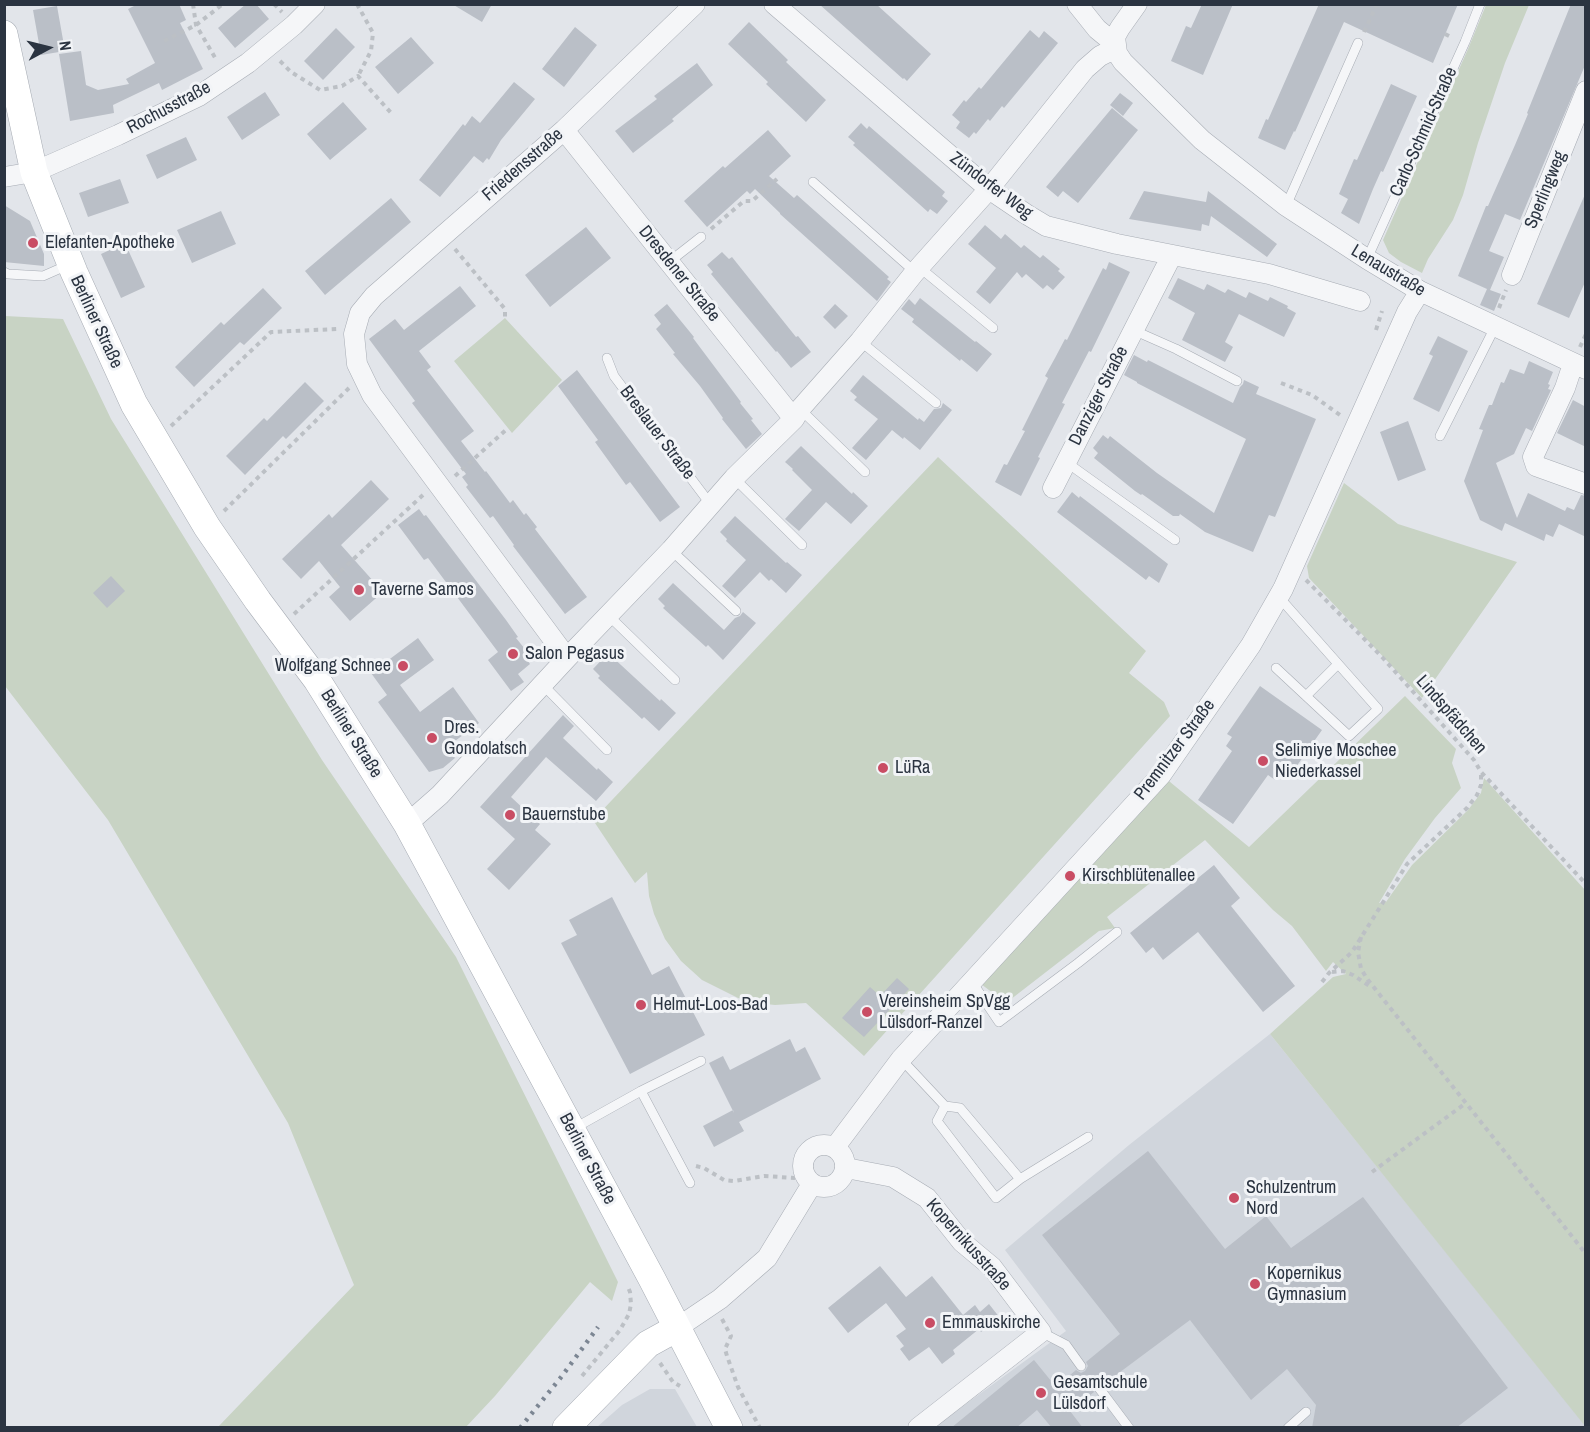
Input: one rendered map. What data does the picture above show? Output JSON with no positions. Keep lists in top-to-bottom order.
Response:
{
  "streets": {
    "street": [
      "Rochusstraße",
      "Friedensstraße",
      "Zündorfer Weg",
      "Sperlingweg",
      "Lenaustraße",
      "Dresdener Straße",
      "Berliner Straße",
      "Danziger Straße",
      "Premnitzer Straße",
      "Kopernikusstraße"
    ],
    "lane": ["Carlo-Schmid-Straße", "Breslauer Straße"],
    "path": ["Lindspfädchen"]
  },
  "crossings": [
    ["Rochusstraße", "Berliner Straße"],
    ["Carlo-Schmid-Straße", "Lenaustraße"],
    ["Friedensstraße", "Dresdener Straße"],
    ["Zündorfer Weg", "Danziger Straße"],
    ["Lenaustraße", "Premnitzer Straße"],
    ["Lindspfädchen", "Premnitzer Straße"],
    ["Premnitzer Straße", "Kopernikusstraße"]
  ],
  "places": [
    "Elefanten-Apotheke",
    "Taverne Samos",
    "Salon Pegasus",
    "Wolfgang Schnee",
    "Dres. Gondolatsch",
    "Selimiye Moschee Niederkassel",
    "LüRa",
    "Bauernstube",
    "Kirschblütenallee",
    "Helmut-Loos-Bad",
    "Vereinsheim SpVgg Lülsdorf-Ranzel",
    "Schulzentrum Nord",
    "Kopernikus Gymnasium",
    "Emmauskirche",
    "Gesamtschule Lülsdorf"
  ],
  "north": "right"
}
